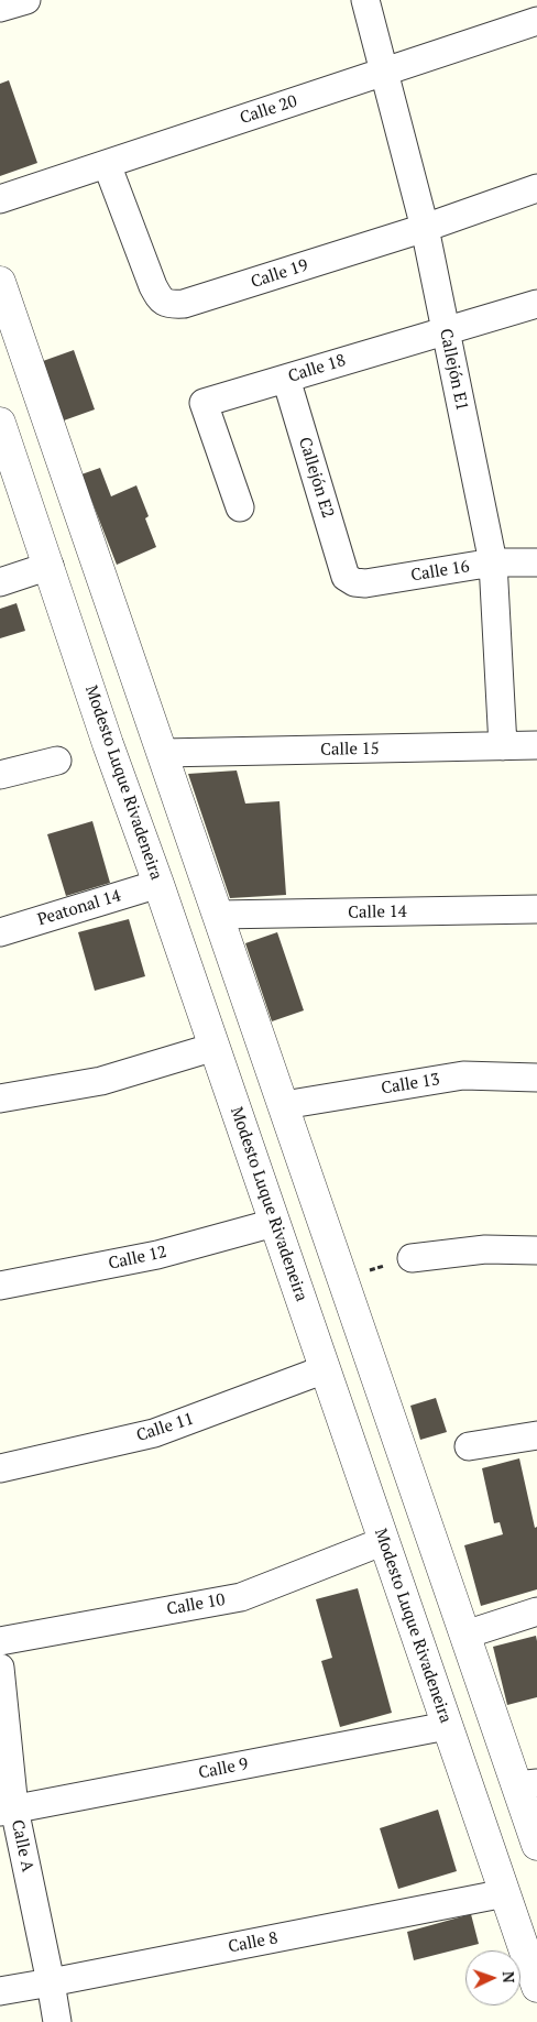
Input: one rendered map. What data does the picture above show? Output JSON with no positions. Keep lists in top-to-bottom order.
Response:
{
  "streets": {
    "street": [
      "Calle 20",
      "Calle 19",
      "Calle 18",
      "Callejón E1",
      "Callejón E2",
      "Calle 16",
      "Calle 15",
      "Modesto Luque Rivadeneira",
      "Peatonal 14",
      "Calle 14",
      "Calle 13",
      "Calle 12",
      "Calle 11",
      "Calle 10",
      "Calle 9",
      "Calle A",
      "Calle 8"
    ]
  },
  "crossings": [
    ["Calle 20", "Calle 19"],
    ["Calle 20", "Callejón E1"],
    ["Calle 19", "Callejón E1"],
    ["Calle 18", "Callejón E1"],
    ["Calle 18", "Callejón E2"],
    ["Callejón E1", "Calle 16"],
    ["Callejón E1", "Calle 15"],
    ["Callejón E2", "Calle 16"],
    ["Modesto Luque Rivadeneira", "Peatonal 14"],
    ["Modesto Luque Rivadeneira", "Calle 12"],
    ["Modesto Luque Rivadeneira", "Calle 11"],
    ["Modesto Luque Rivadeneira", "Calle 10"],
    ["Modesto Luque Rivadeneira", "Calle 9"],
    ["Modesto Luque Rivadeneira", "Calle 8"],
    ["Calle 9", "Calle A"],
    ["Calle A", "Calle 8"]
  ],
  "north": "right"
}
